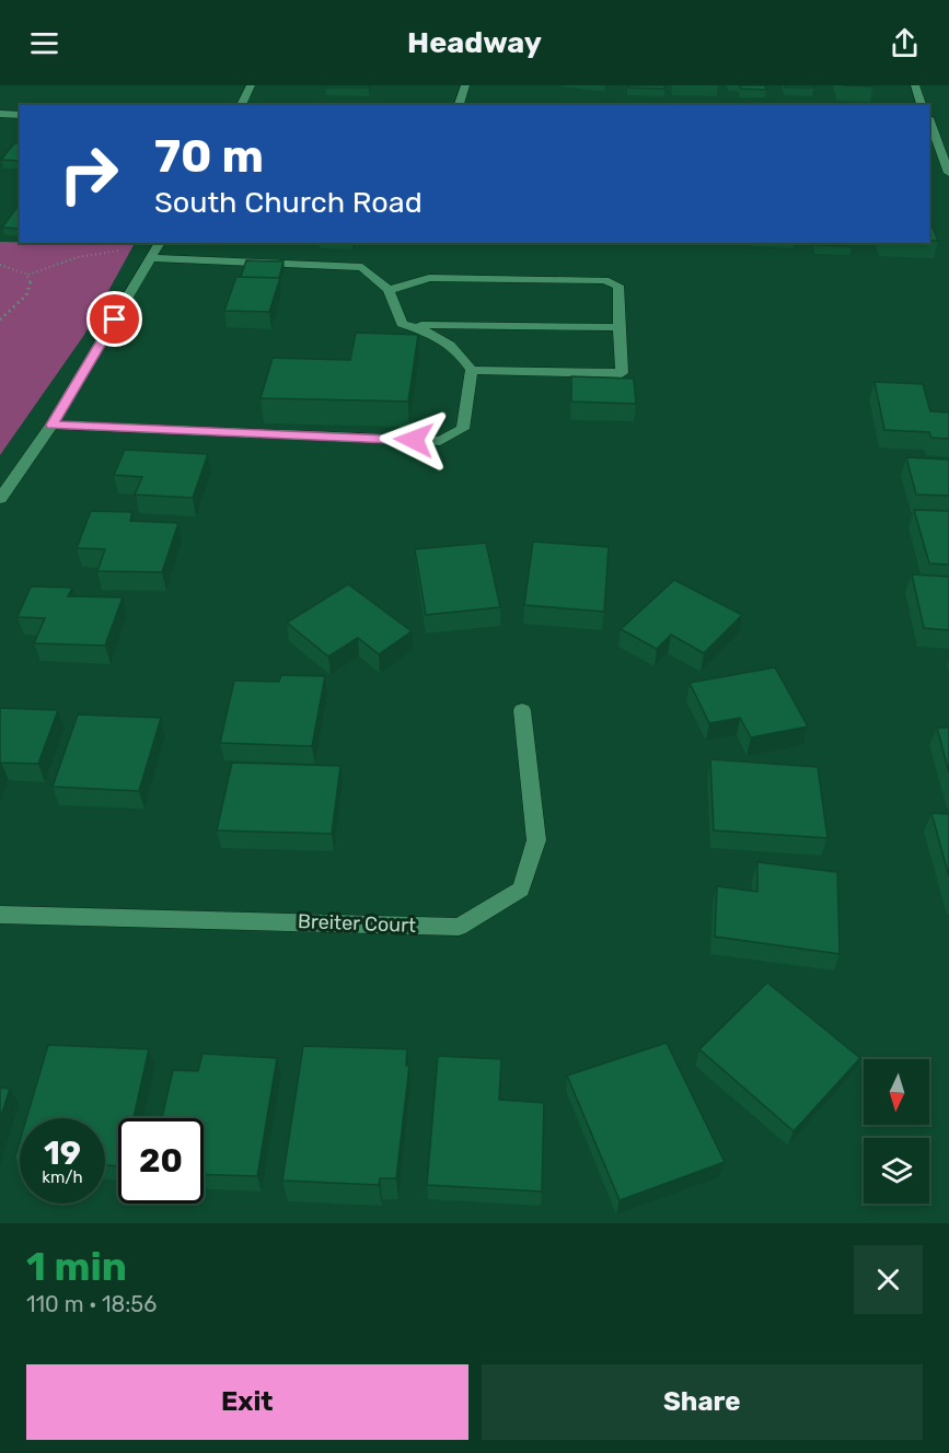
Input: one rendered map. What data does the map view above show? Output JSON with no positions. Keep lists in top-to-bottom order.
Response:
{
  "streets": {
    "street": ["Breiter Court"]
  },
  "north": "bottom",
  "page": {
    "header": "Headway",
    "turn": ["70 m", "South Church Road"],
    "speed": "19 km/h",
    "limit": "20",
    "heading": ["1 min", "110 m · 18:56"],
    "buttons": ["Exit", "Share"]
  }
}
